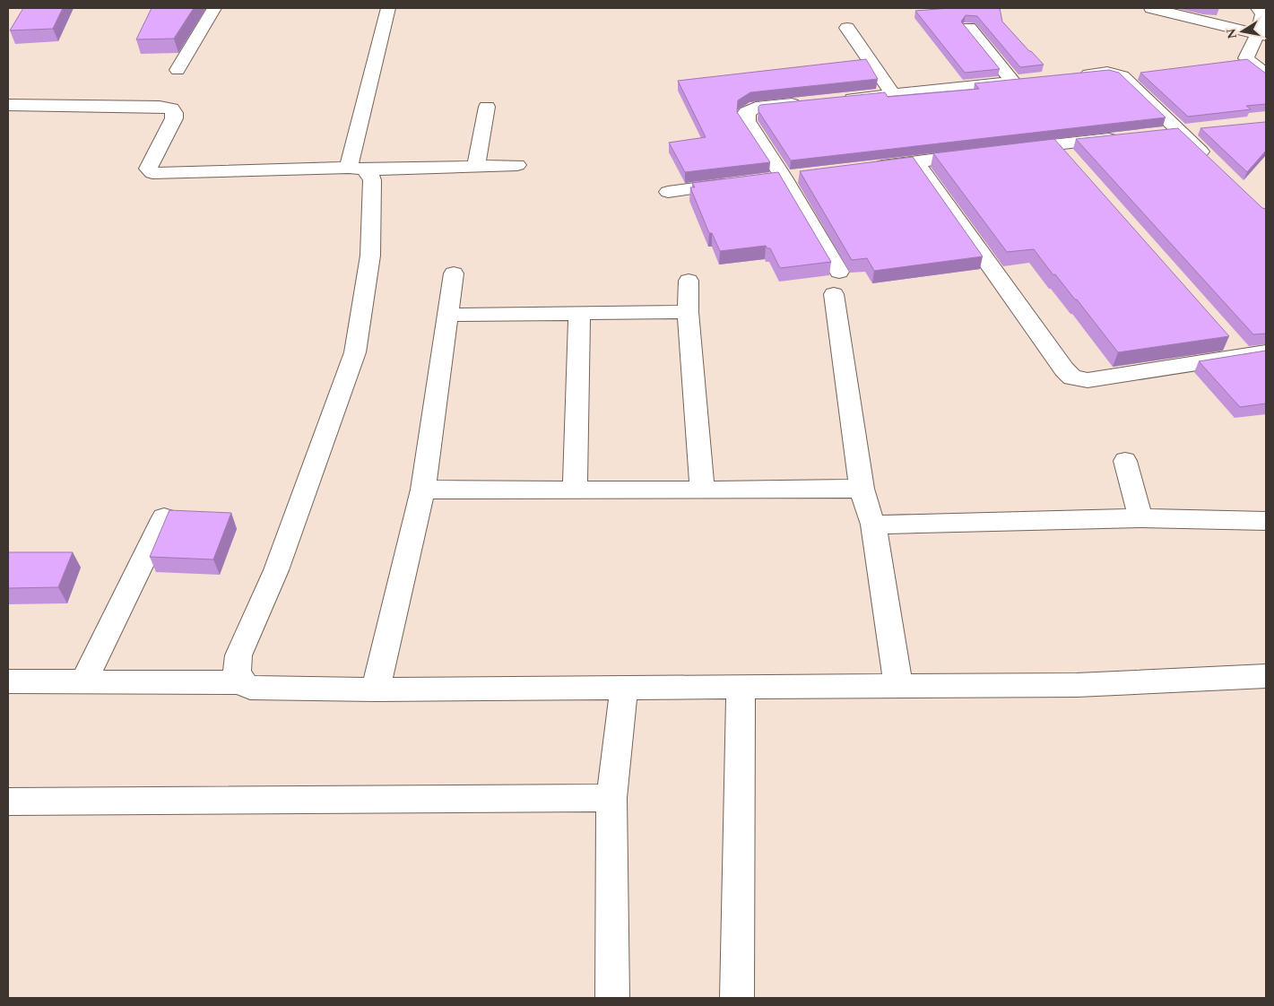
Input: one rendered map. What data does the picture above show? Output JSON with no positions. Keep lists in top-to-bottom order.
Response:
{
  "north": "left"
}
